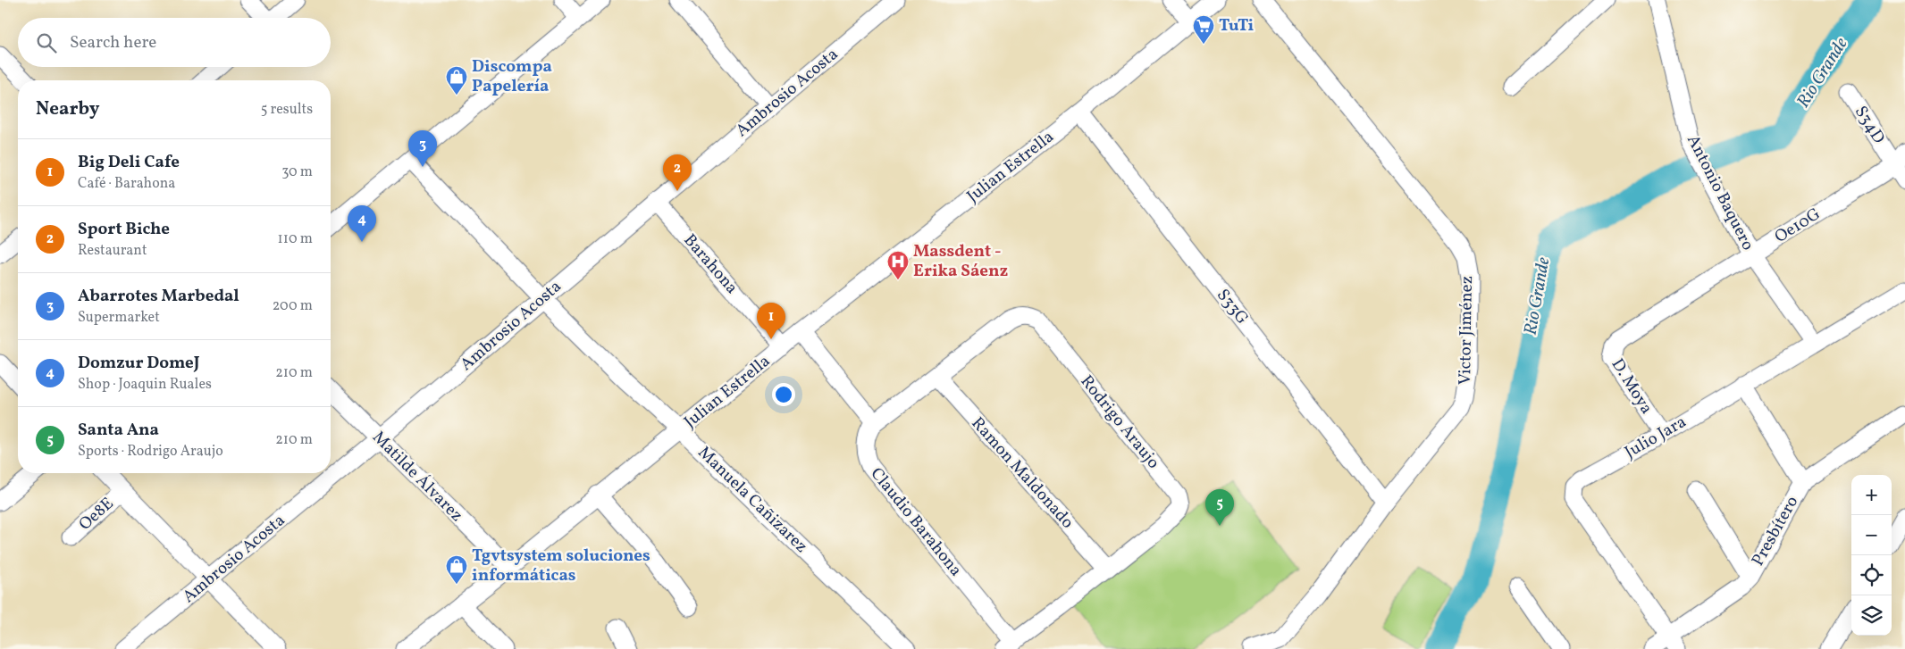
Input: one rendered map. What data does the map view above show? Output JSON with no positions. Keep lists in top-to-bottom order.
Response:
{
  "streets": {
    "street": [
      "Ambrosio Acosta",
      "S34D",
      "Julian Estrella",
      "Antonio Baquero",
      "Oe10G",
      "Barahona",
      "S33G",
      "Victor Jiménez",
      "D. Moya",
      "Rodrigo Araujo",
      "Julio Jara",
      "Ramon Maldonado",
      "Matilde Álvarez",
      "Manuela Cañizarez",
      "Oe8E",
      "Claudio Barahona",
      "Presbítero"
    ]
  },
  "crossings": [
    ["Ambrosio Acosta", "Barahona"],
    ["Ambrosio Acosta", "Matilde Álvarez"],
    ["Ambrosio Acosta", "Manuela Cañizarez"],
    ["S34D", "Oe10G"],
    ["Julian Estrella", "Barahona"],
    ["Julian Estrella", "S33G"],
    ["Julian Estrella", "Matilde Álvarez"],
    ["Julian Estrella", "Manuela Cañizarez"],
    ["Antonio Baquero", "Oe10G"],
    ["Antonio Baquero", "Julio Jara"],
    ["Oe10G", "D. Moya"],
    ["S33G", "Victor Jiménez"],
    ["D. Moya", "Julio Jara"],
    ["Rodrigo Araujo", "Ramon Maldonado"],
    ["Rodrigo Araujo", "Claudio Barahona"],
    ["Julio Jara", "Presbítero"]
  ],
  "water": ["Rio Grande"],
  "places": {
    "supermarket": ["TuTi"],
    "shop": ["Discompa Papelería", "Tgvtsystem soluciones informáticas"],
    "hospital": ["Massdent - Erika Sáenz"]
  },
  "page": {
    "search": "Search here",
    "heading": ["Nearby", "5 results"],
    "pins": [
      "3",
      "2",
      "4",
      "1",
      "5"
    ],
    "list": [
      {
        "mark": "1",
        "name": "Big Deli Cafe",
        "note": "Café · Barahona",
        "value": "30 m"
      },
      {
        "mark": "2",
        "name": "Sport Biche",
        "note": "Restaurant",
        "value": "110 m"
      },
      {
        "mark": "3",
        "name": "Abarrotes Marbedal",
        "note": "Supermarket",
        "value": "200 m"
      },
      {
        "mark": "4",
        "name": "Domzur DomeJ",
        "note": "Shop · Joaquin Ruales",
        "value": "210 m"
      },
      {
        "mark": "5",
        "name": "Santa Ana",
        "note": "Sports · Rodrigo Araujo",
        "value": "210 m"
      }
    ],
    "map_buttons": ["+", "−"]
  }
}
